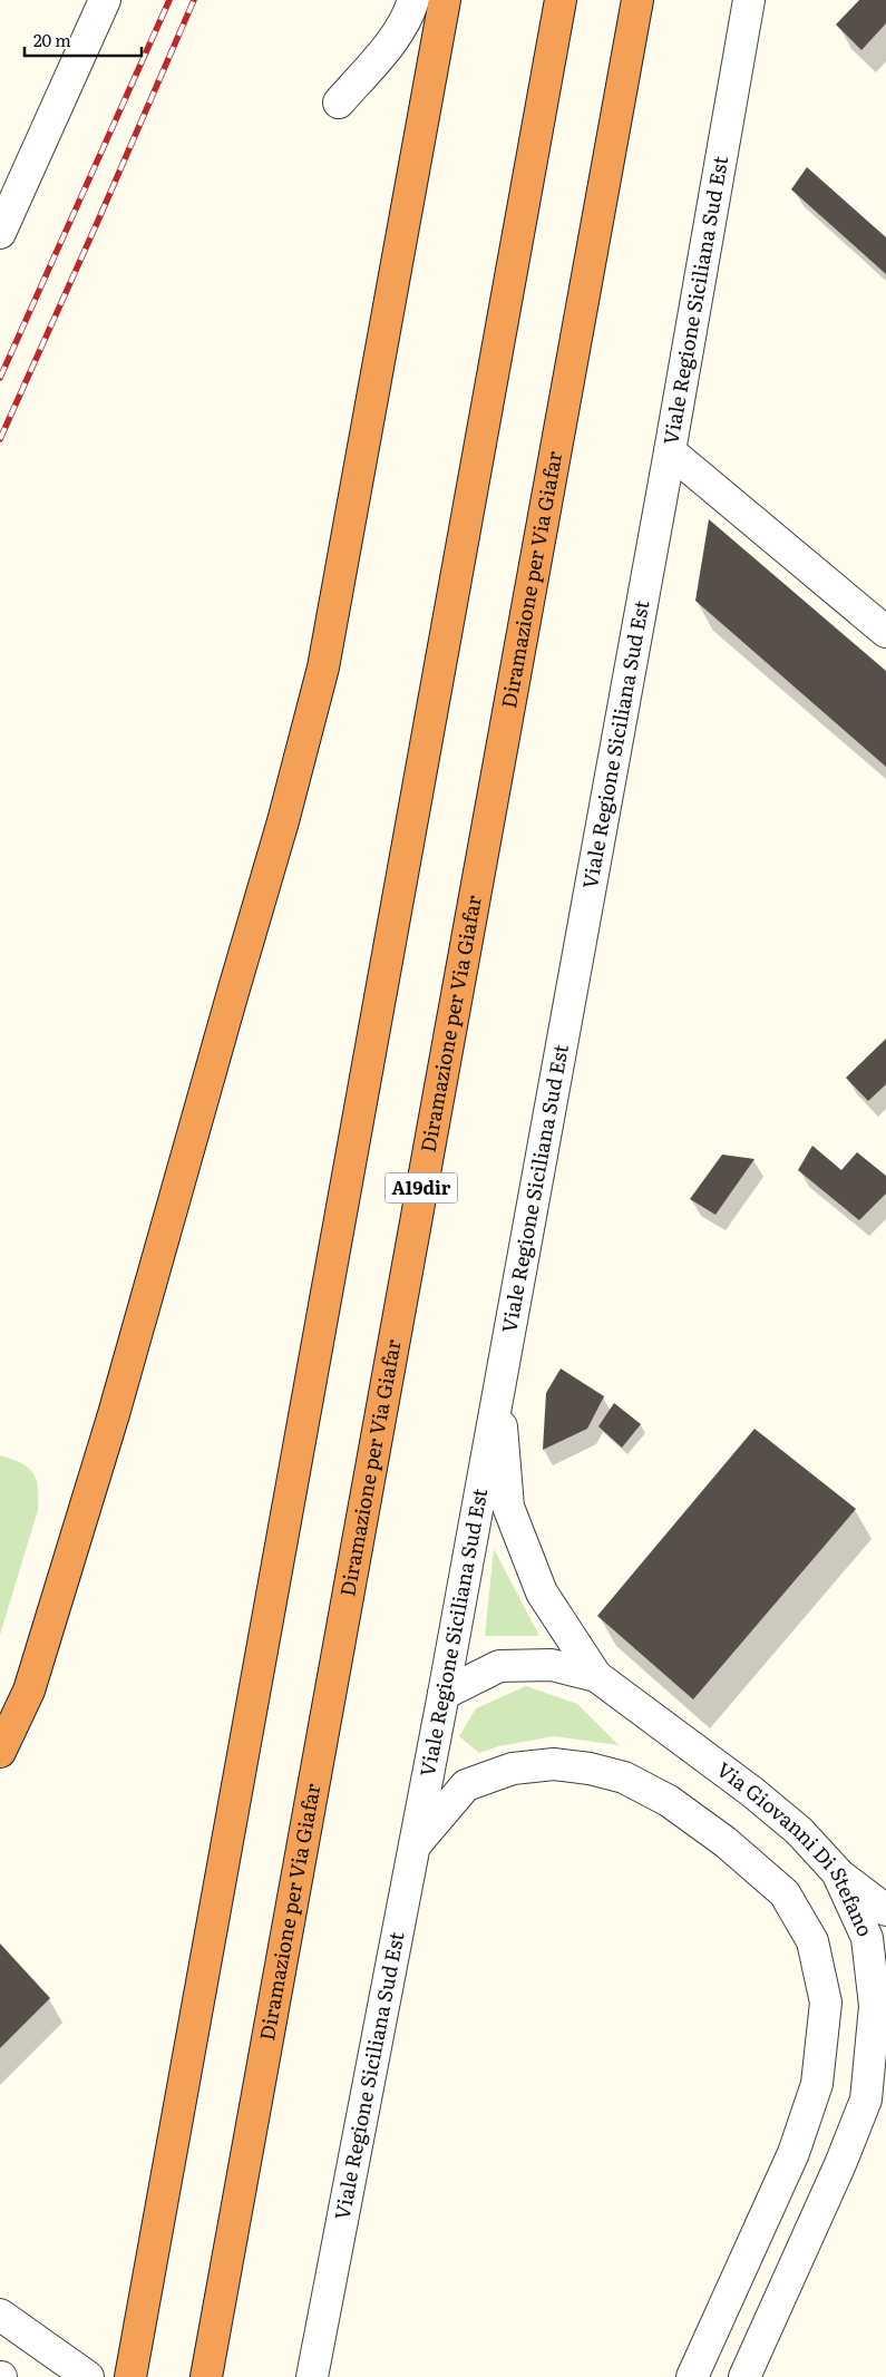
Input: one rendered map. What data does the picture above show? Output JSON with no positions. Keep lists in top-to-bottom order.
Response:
{
  "streets": {
    "highway": ["Diramazione per Via Giafar", "A19dir"],
    "street": ["Viale Regione Siciliana Sud Est", "Via Giovanni Di Stefano"]
  },
  "crossings": [
    ["Viale Regione Siciliana Sud Est", "Via Giovanni Di Stefano"]
  ],
  "scale_bar": "20 m"
}
